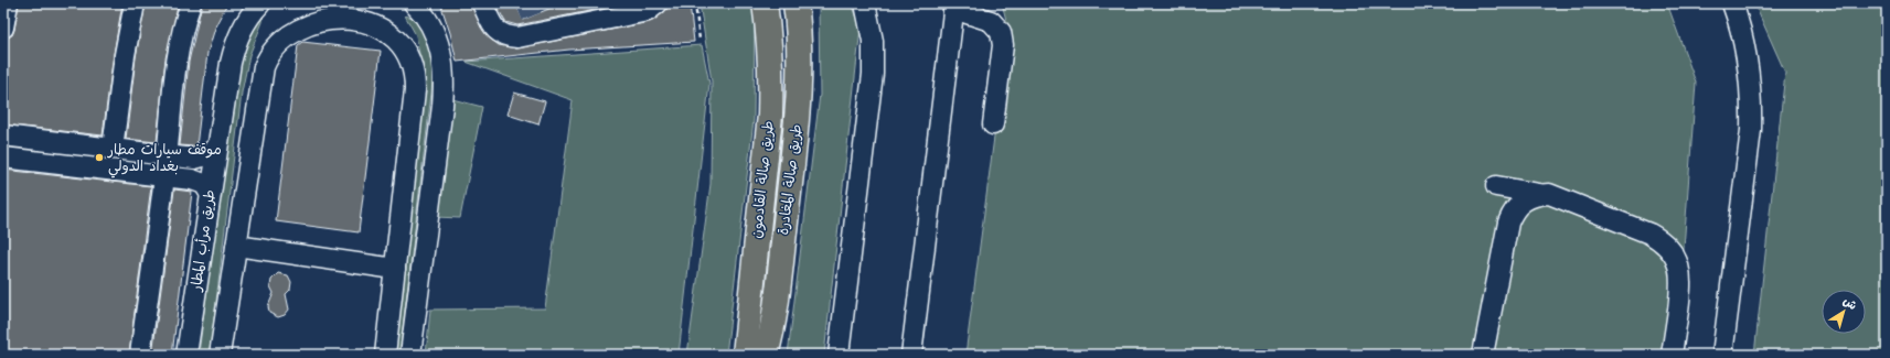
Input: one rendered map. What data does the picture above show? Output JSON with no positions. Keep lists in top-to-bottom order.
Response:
{
  "streets": {
    "main road": ["طريق صالة القادمون", "طريق صالة المغادرة"],
    "lane": ["طريق مرأب المطار"]
  },
  "places": ["موقف سيارات مطار بغداد الدولي"],
  "north": "top right"
}
